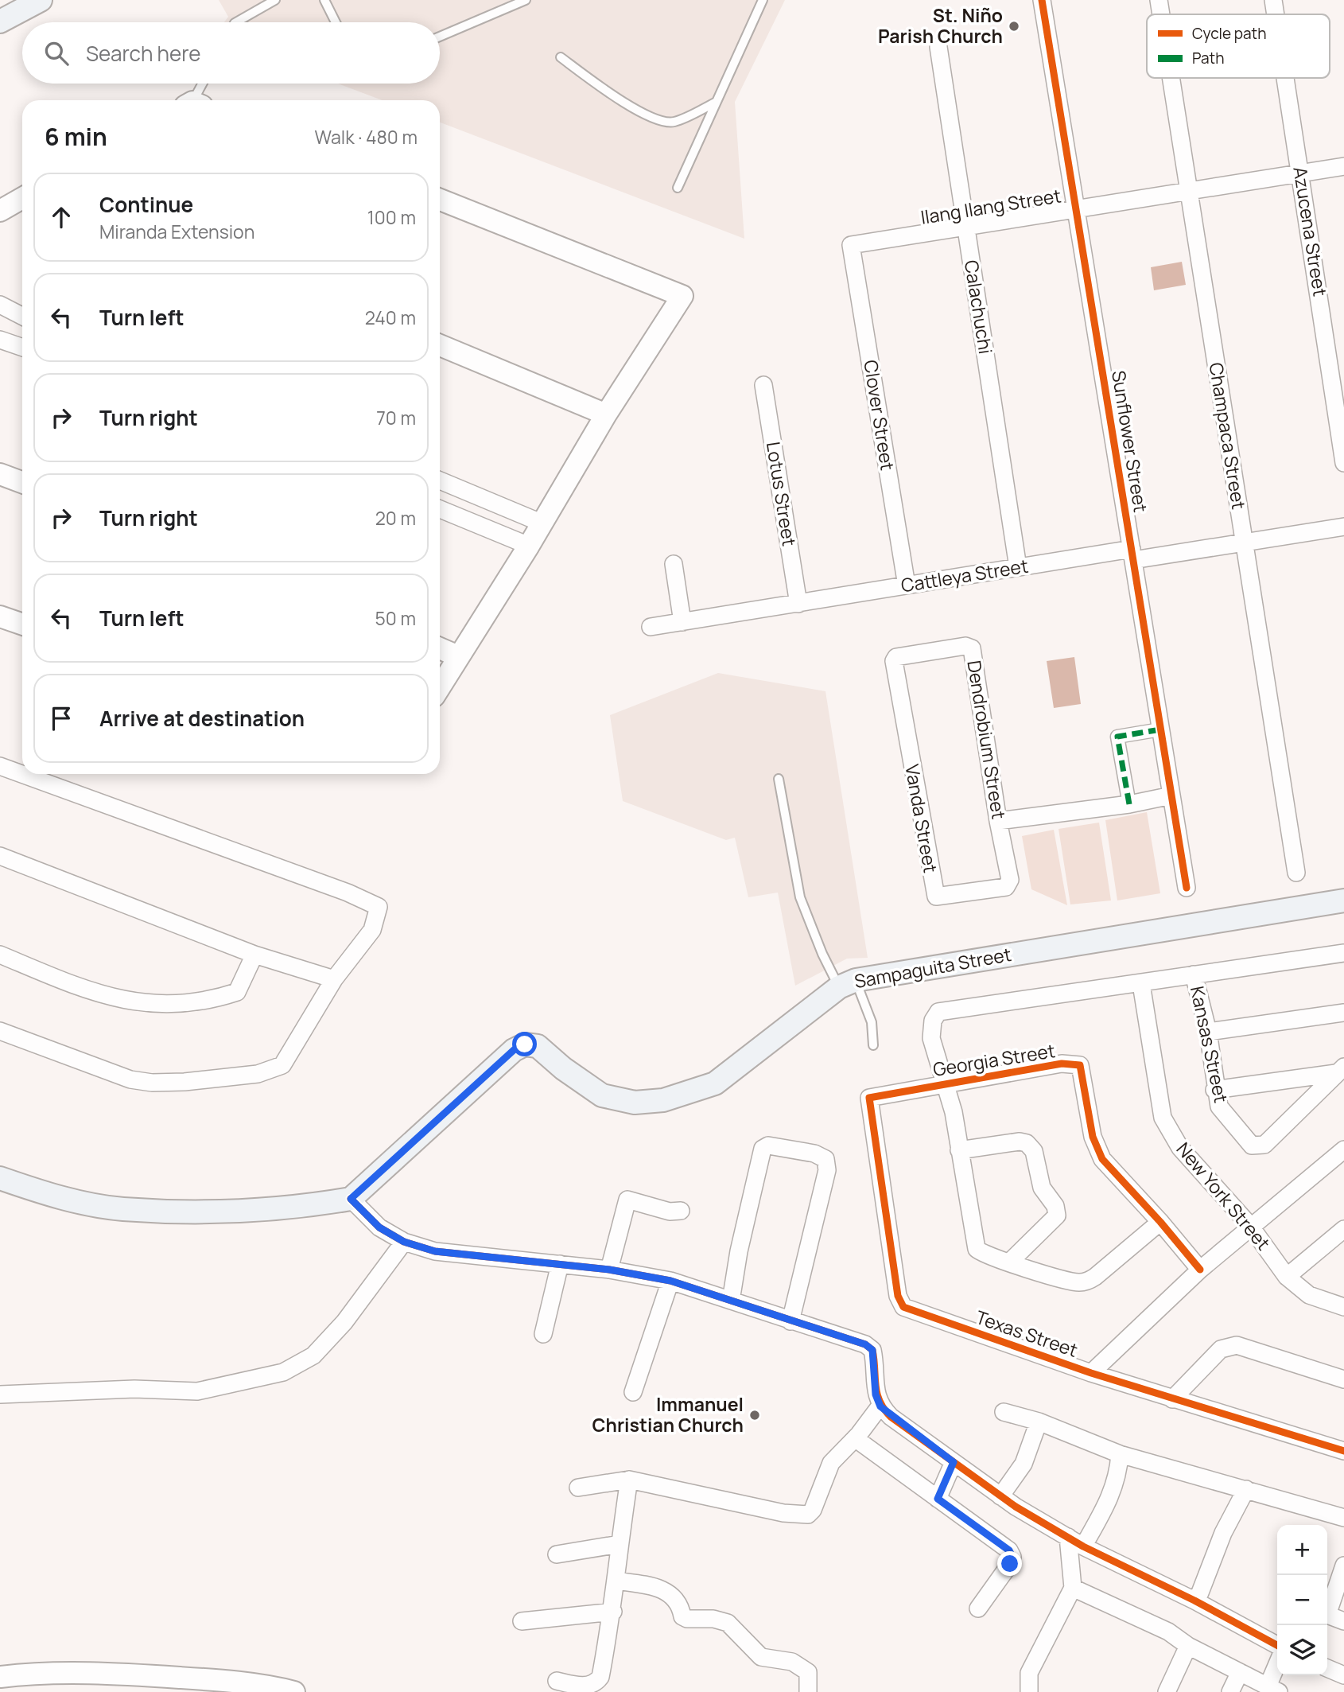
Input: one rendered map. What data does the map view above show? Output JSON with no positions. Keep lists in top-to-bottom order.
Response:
{
  "streets": {
    "main road": ["Sampaguita Street"],
    "street": [
      "Ilang Ilang Street",
      "Azucena Street",
      "Calachuchi",
      "Clover Street",
      "Champaca Street",
      "Sunflower Street",
      "Lotus Street",
      "Cattleya Street",
      "Dendrobium Street",
      "Vanda Street",
      "Kansas Street",
      "Georgia Street",
      "New York Street",
      "Texas Street"
    ]
  },
  "crossings": [
    ["Ilang Ilang Street", "Azucena Street"],
    ["Ilang Ilang Street", "Calachuchi"],
    ["Ilang Ilang Street", "Clover Street"],
    ["Ilang Ilang Street", "Champaca Street"],
    ["Ilang Ilang Street", "Sunflower Street"],
    ["Calachuchi", "Cattleya Street"],
    ["Clover Street", "Cattleya Street"],
    ["Champaca Street", "Cattleya Street"],
    ["Sunflower Street", "Cattleya Street"],
    ["Lotus Street", "Cattleya Street"],
    ["Dendrobium Street", "Vanda Street"],
    ["Kansas Street", "Georgia Street"],
    ["Kansas Street", "New York Street"],
    ["Georgia Street", "Texas Street"]
  ],
  "places": ["St. Niño Parish Church", "Immanuel Christian Church"],
  "legend": ["Cycle path", "Path"],
  "page": {
    "search": "Search here",
    "heading": ["6 min", "Walk · 480 m"],
    "list": [
      ["Continue", "Miranda Extension", "100 m"],
      ["Turn left", "240 m"],
      ["Turn right", "70 m"],
      ["Turn right", "20 m"],
      ["Turn left", "50 m"],
      "Arrive at destination"
    ],
    "map_buttons": ["+", "−"]
  }
}
